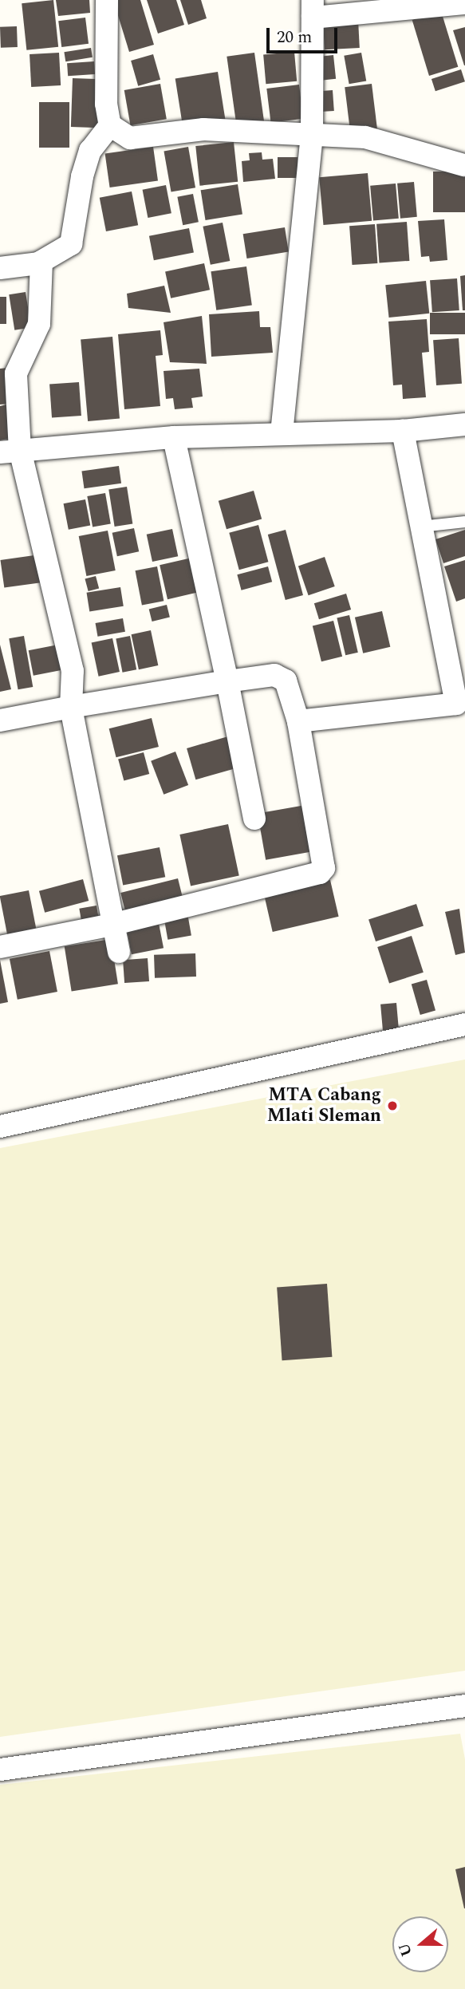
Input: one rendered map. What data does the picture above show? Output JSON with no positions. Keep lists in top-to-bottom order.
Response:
{
  "places": ["MTA Cabang Mlati Sleman"],
  "scale_bar": "20 m",
  "north": "left"
}
